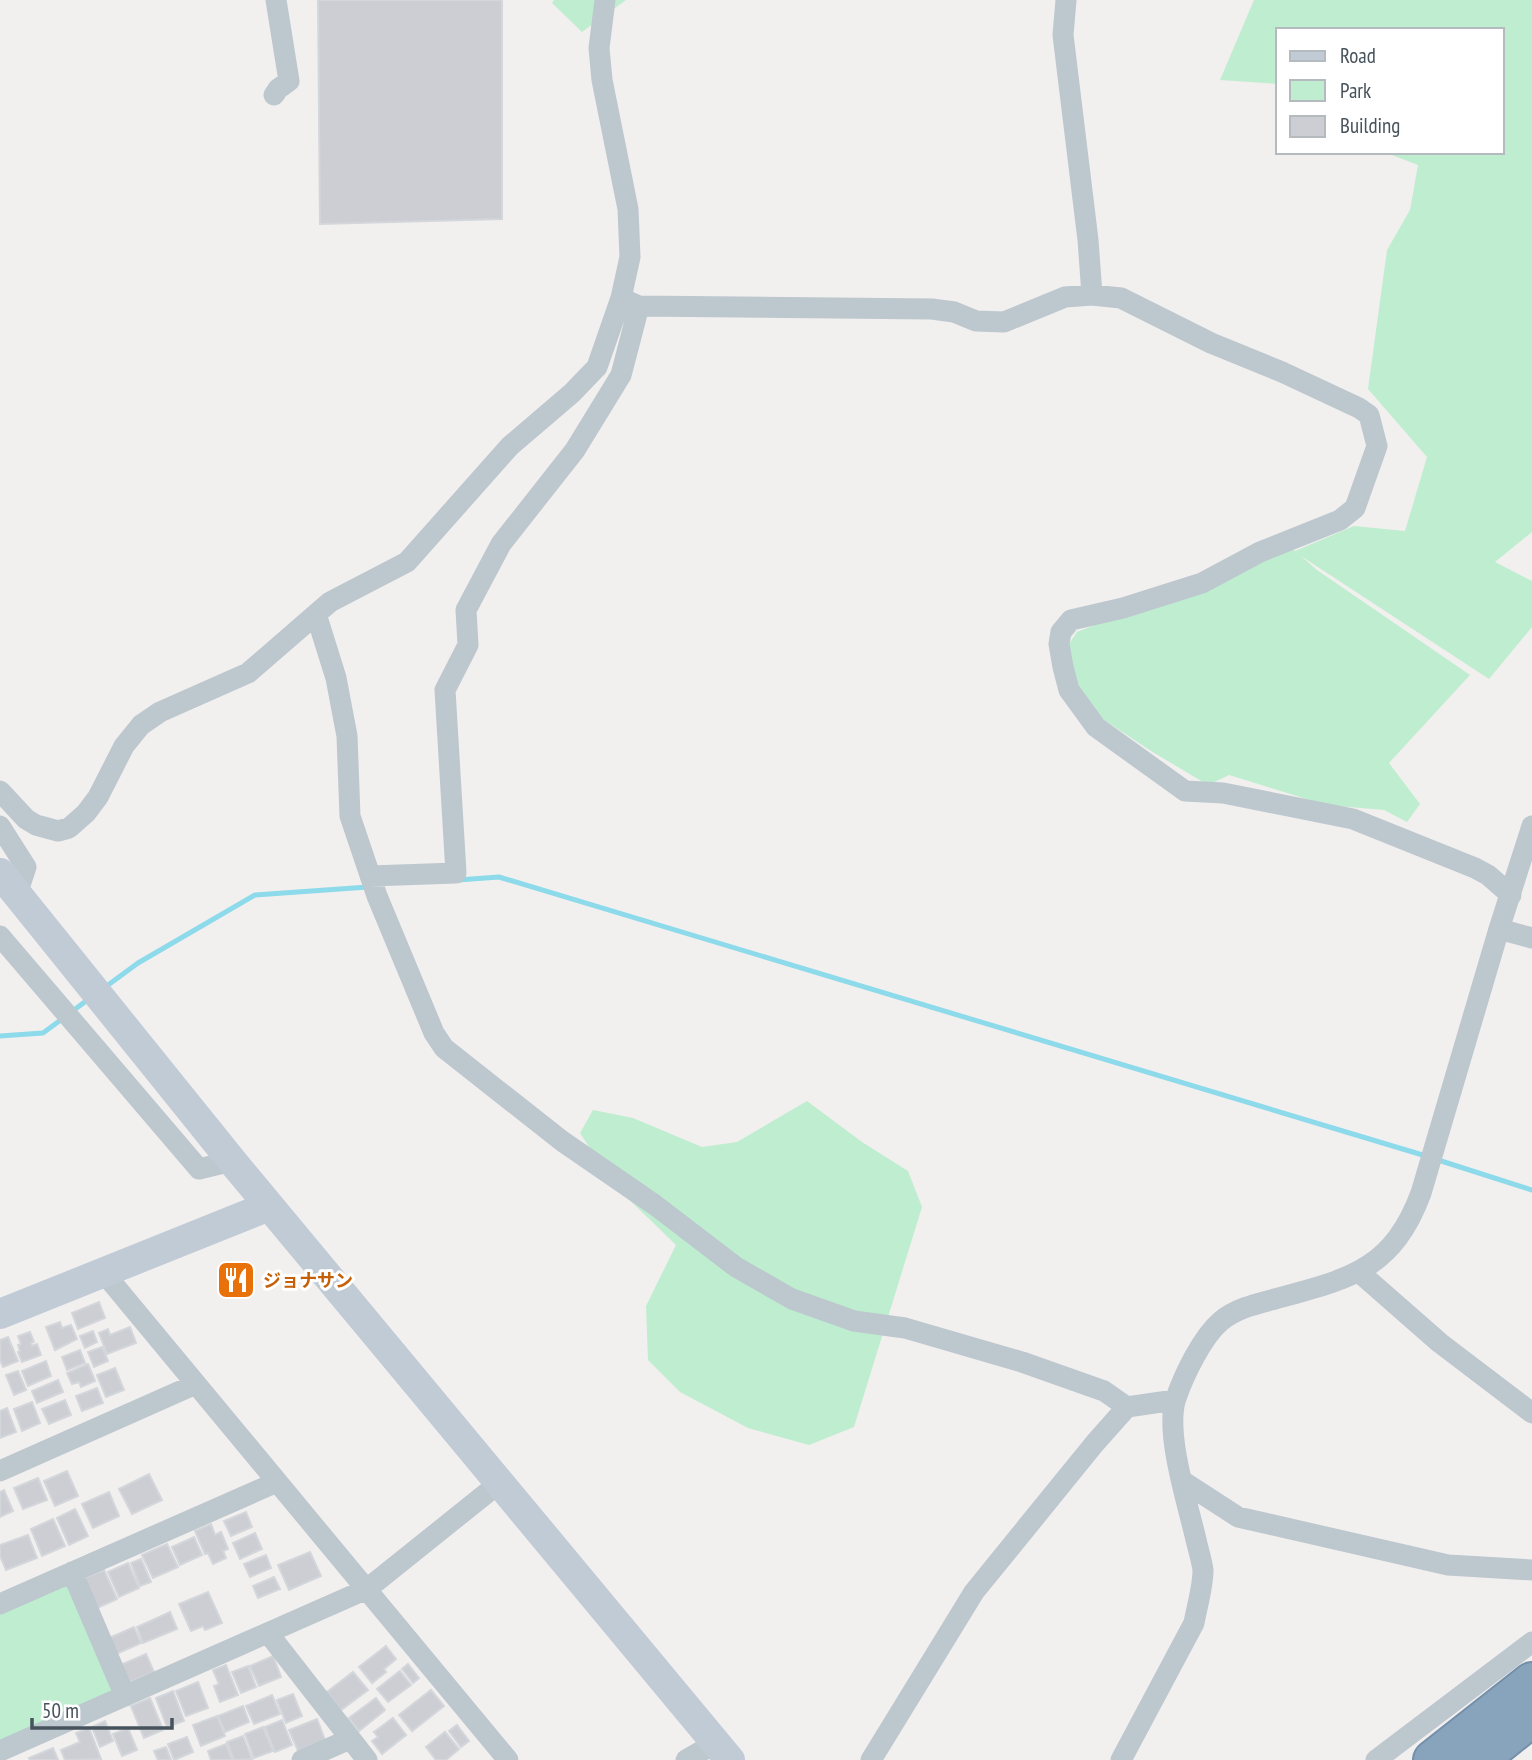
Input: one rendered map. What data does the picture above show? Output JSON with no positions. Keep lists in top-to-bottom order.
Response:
{
  "places": {
    "restaurant": ["ジョナサン"]
  },
  "legend": ["Road", "Park", "Building"],
  "scale_bar": "50 m"
}
